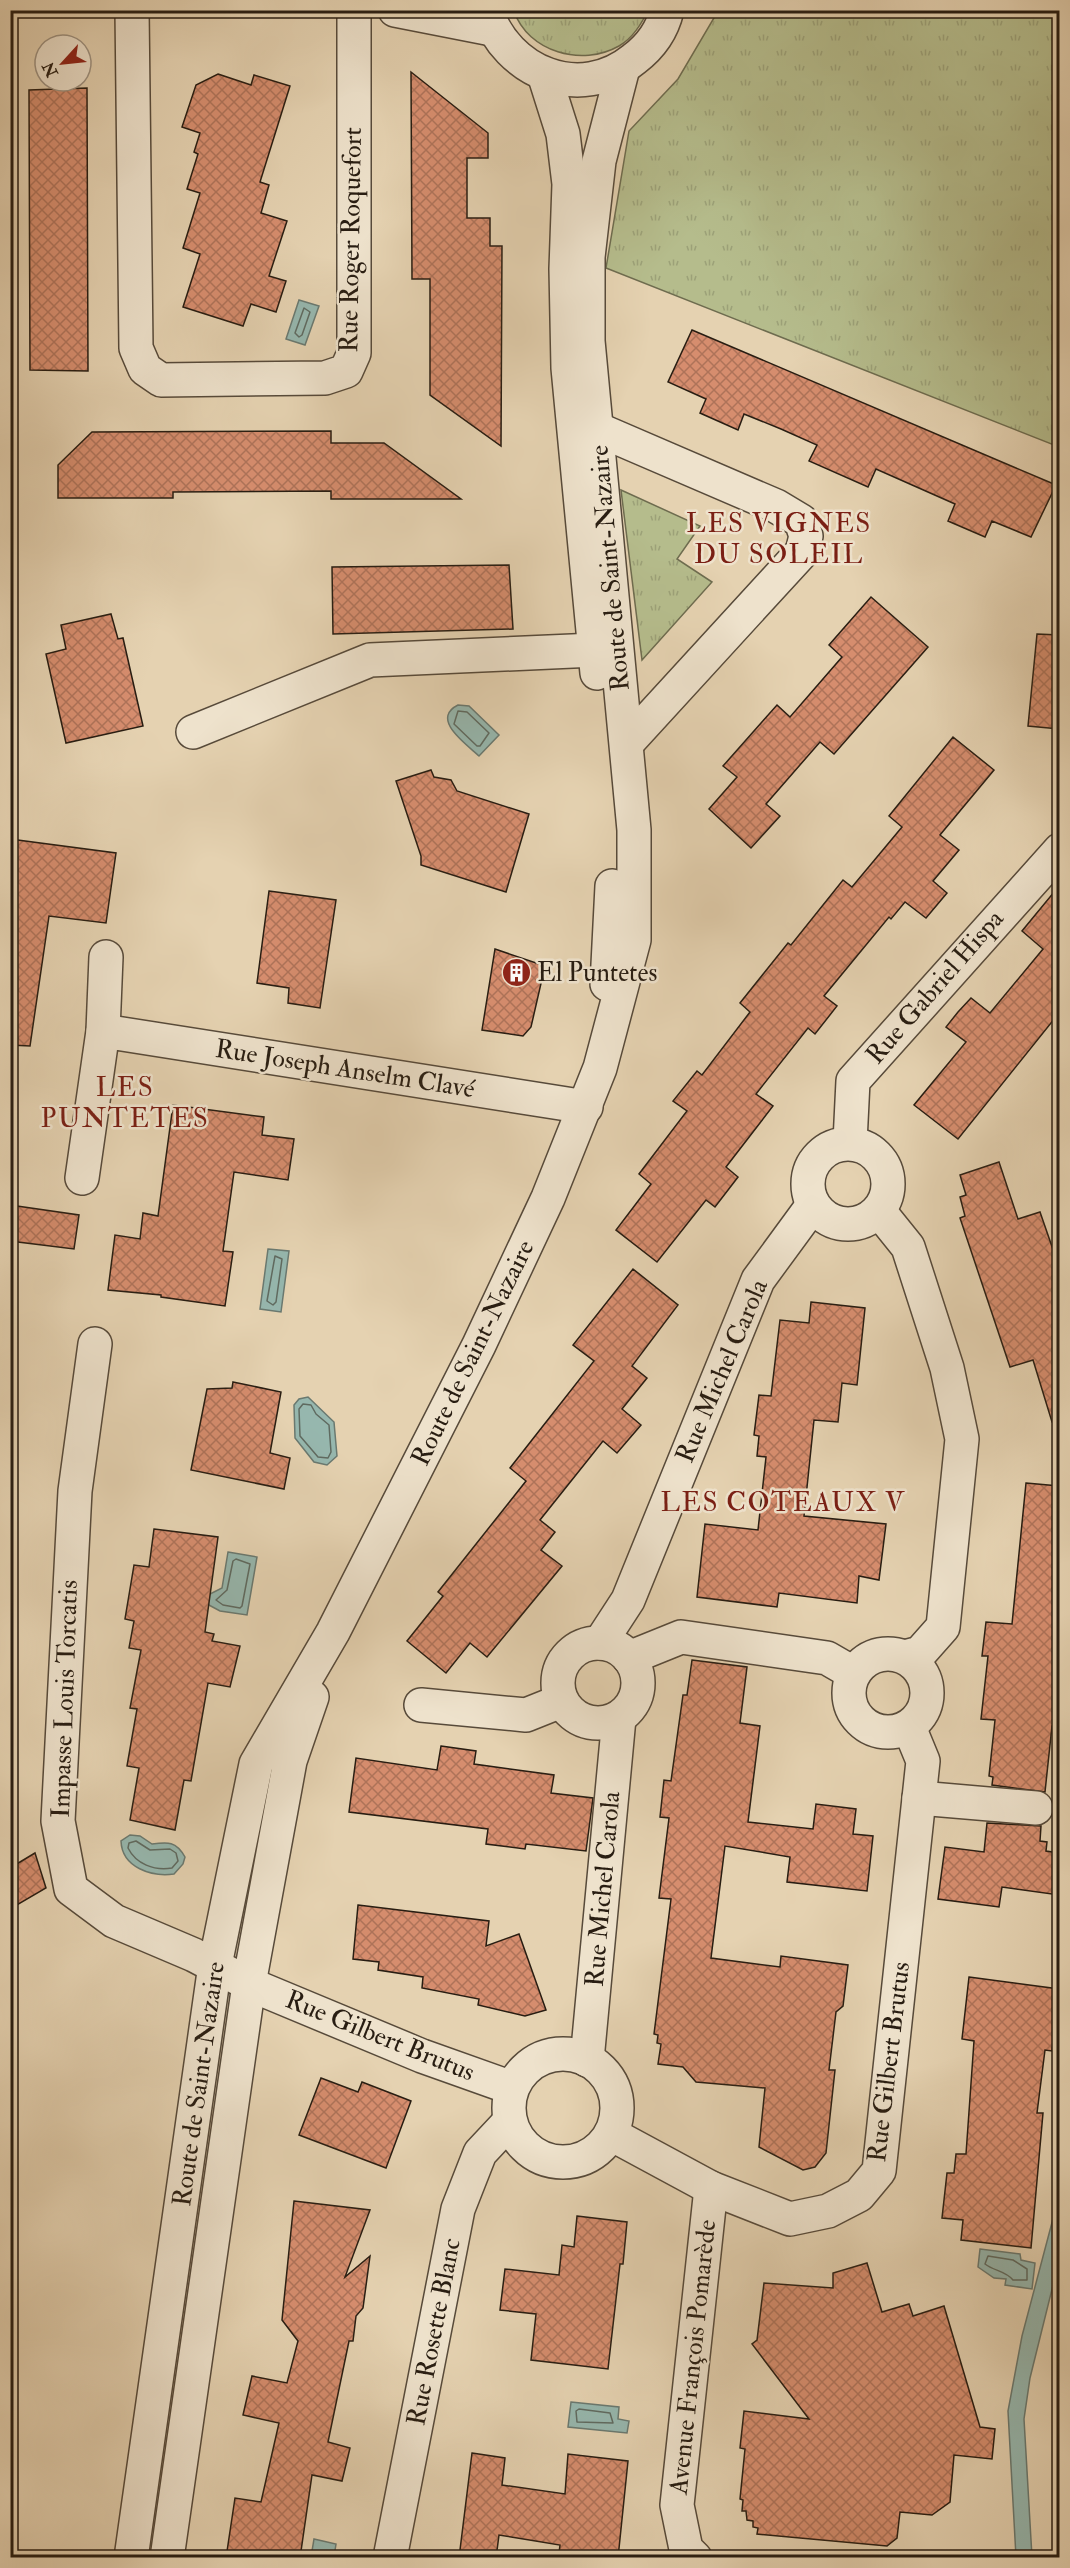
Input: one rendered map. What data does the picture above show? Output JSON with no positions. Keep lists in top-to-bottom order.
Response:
{
  "streets": {
    "street": [
      "Rue Roger Roquefort",
      "Route de Saint-Nazaire",
      "Rue Gabriel Hispa",
      "Rue Joseph Anselm Clavé",
      "Rue Michel Carola",
      "Impasse Louis Torcatis",
      "Rue Gilbert Brutus",
      "Rue Rosette Blanc",
      "Avenue François Pomarède"
    ]
  },
  "crossings": [
    ["Route de Saint-Nazaire", "Rue Joseph Anselm Clavé"],
    ["Route de Saint-Nazaire", "Impasse Louis Torcatis"],
    ["Route de Saint-Nazaire", "Rue Gilbert Brutus"],
    ["Rue Gabriel Hispa", "Rue Michel Carola"],
    ["Rue Michel Carola", "Rue Gilbert Brutus"],
    ["Rue Michel Carola", "Rue Rosette Blanc"],
    ["Impasse Louis Torcatis", "Rue Gilbert Brutus"],
    ["Rue Gilbert Brutus", "Rue Rosette Blanc"],
    ["Rue Gilbert Brutus", "Avenue François Pomarède"]
  ],
  "districts": ["LES VIGNES DU SOLEIL", "LES PUNTETES", "LES COTEAUX V"],
  "places": {
    "building": ["El Puntetes"]
  },
  "north": "bottom left"
}
